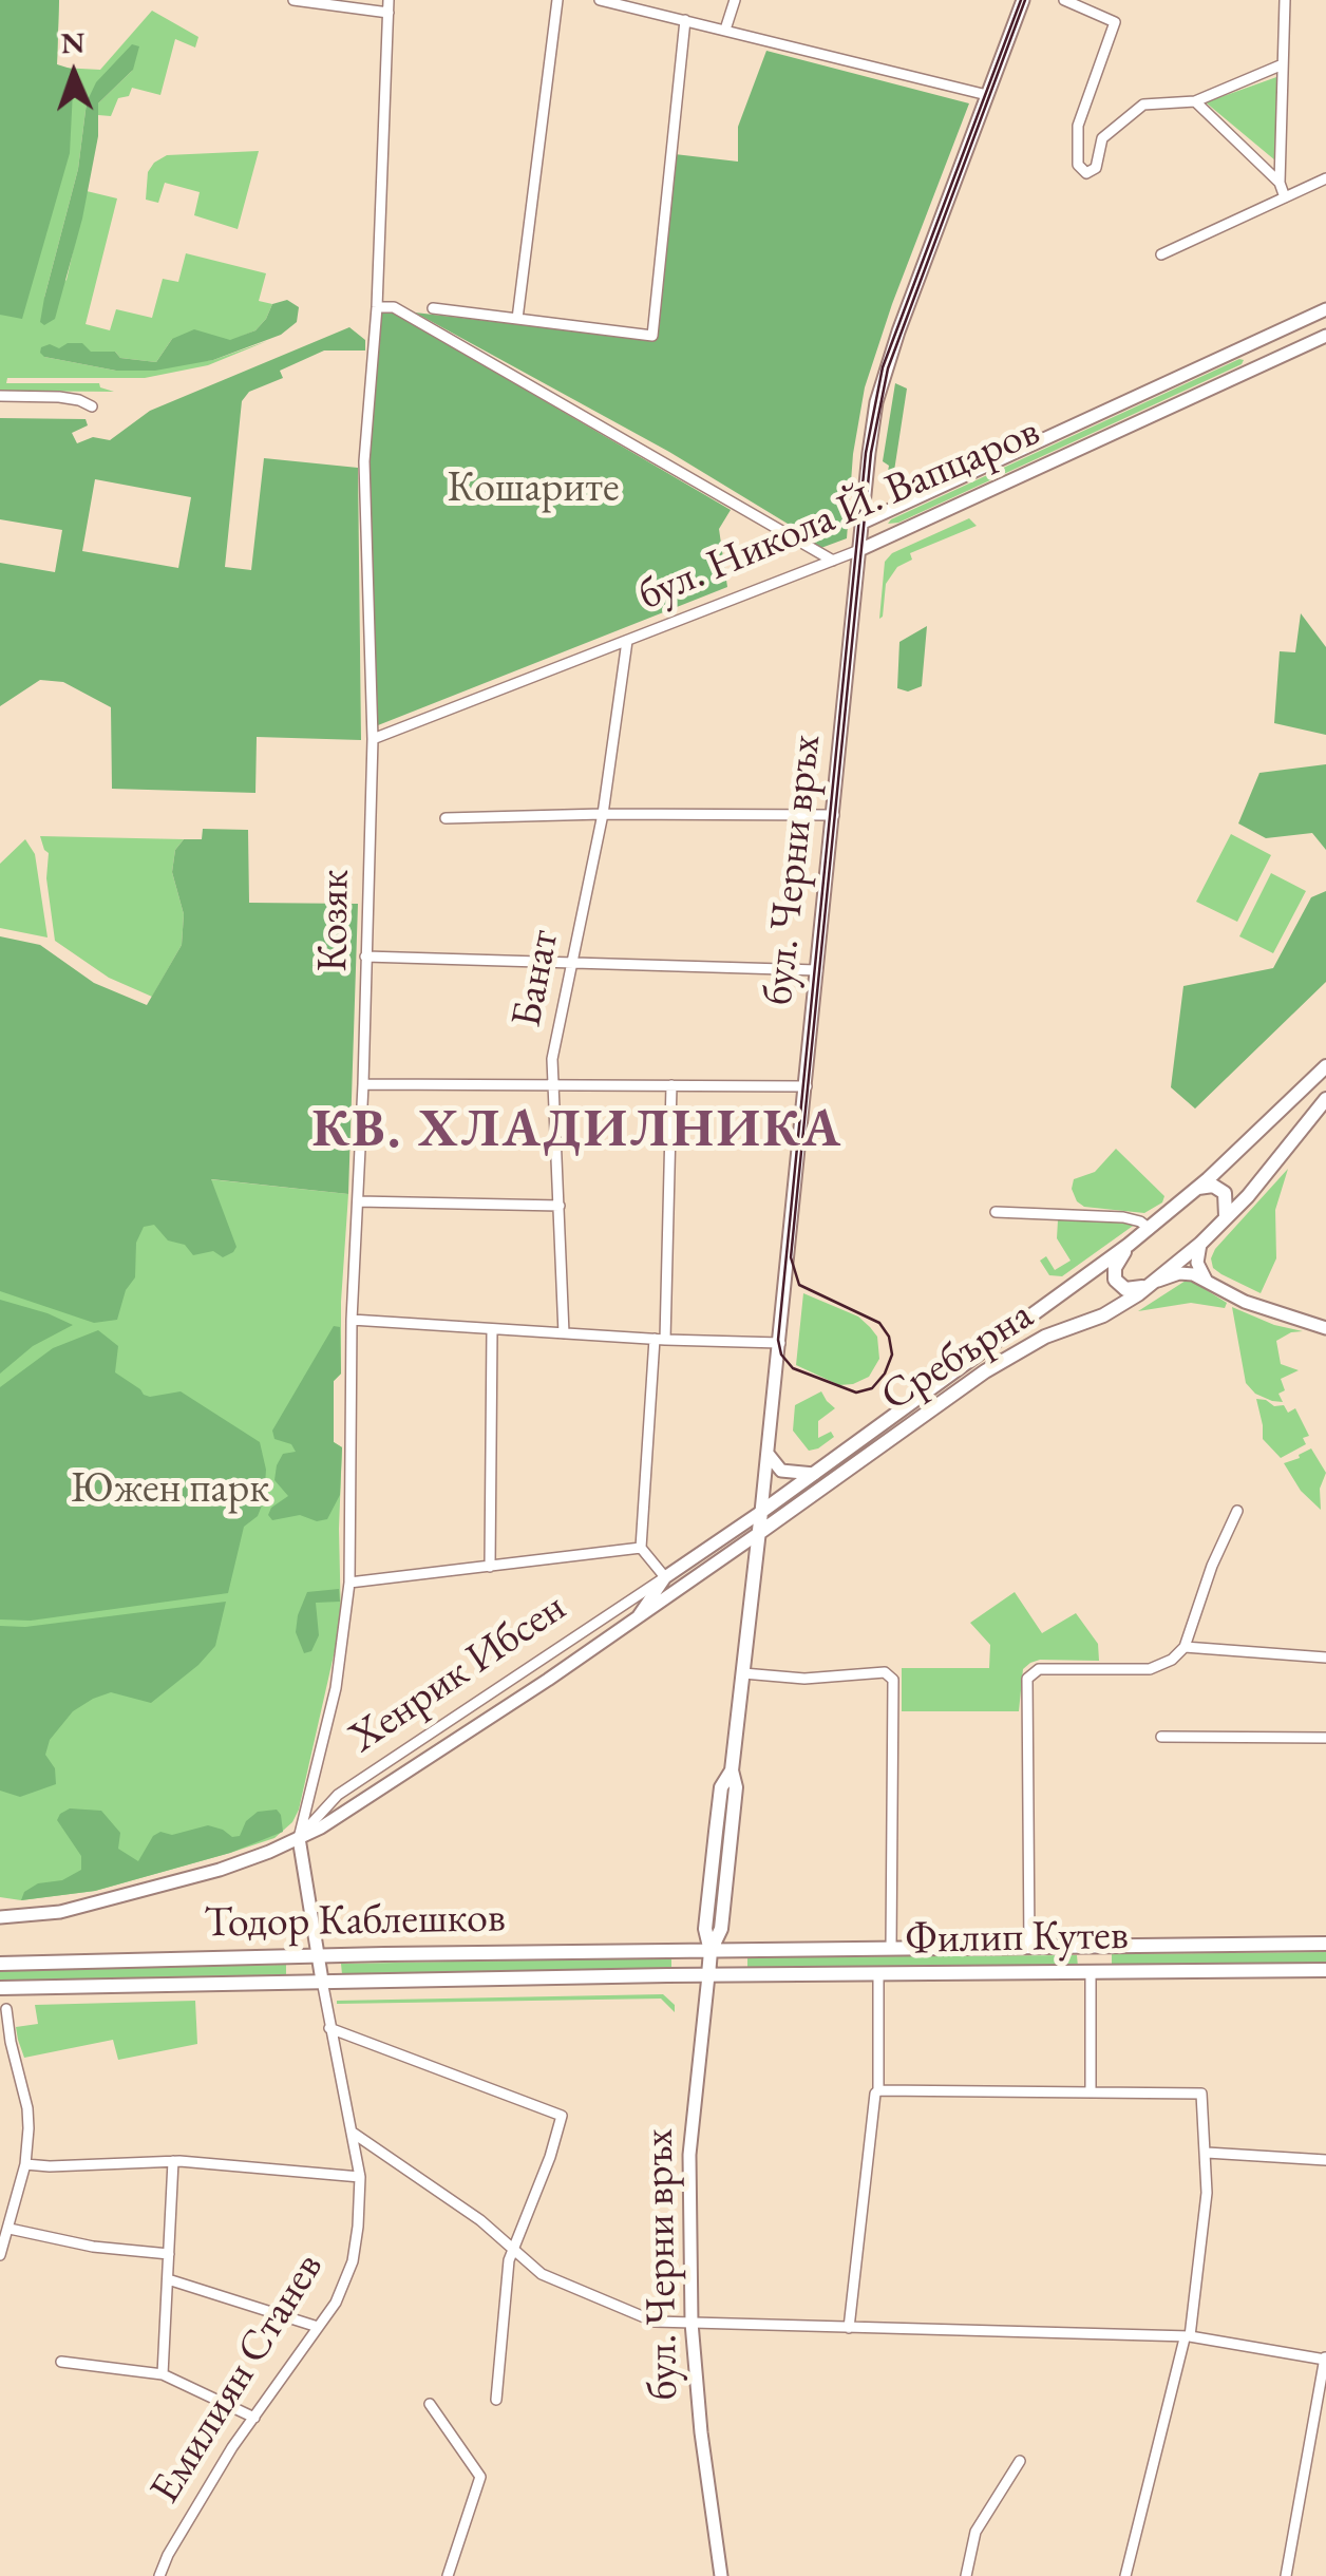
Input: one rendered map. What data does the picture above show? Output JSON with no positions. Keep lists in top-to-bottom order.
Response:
{
  "streets": {
    "main road": [
      "бул. Никола Й. Вапцаров",
      "бул. Черни връх",
      "Сребърна",
      "Хенрик Ибсен",
      "Тодор Каблешков",
      "Филип Кутев",
      "Емилиян Станев"
    ],
    "street": ["Козяк", "Банат"]
  },
  "crossings": [
    ["бул. Никола Й. Вапцаров", "бул. Черни връх"],
    ["бул. Никола Й. Вапцаров", "Козяк"],
    ["бул. Никола Й. Вапцаров", "Банат"],
    ["бул. Черни връх", "Сребърна"],
    ["бул. Черни връх", "Хенрик Ибсен"],
    ["бул. Черни връх", "Тодор Каблешков"],
    ["бул. Черни връх", "Филип Кутев"],
    ["Козяк", "Хенрик Ибсен"],
    ["Козяк", "Емилиян Станев"],
    ["Сребърна", "Хенрик Ибсен"],
    ["Хенрик Ибсен", "Емилиян Станев"],
    ["Тодор Каблешков", "Филип Кутев"],
    ["Тодор Каблешков", "Емилиян Станев"]
  ],
  "districts": ["КВ. ХЛАДИЛНИКА"],
  "parks": ["Кошарите", "Южен парк"],
  "north": "top"
}
